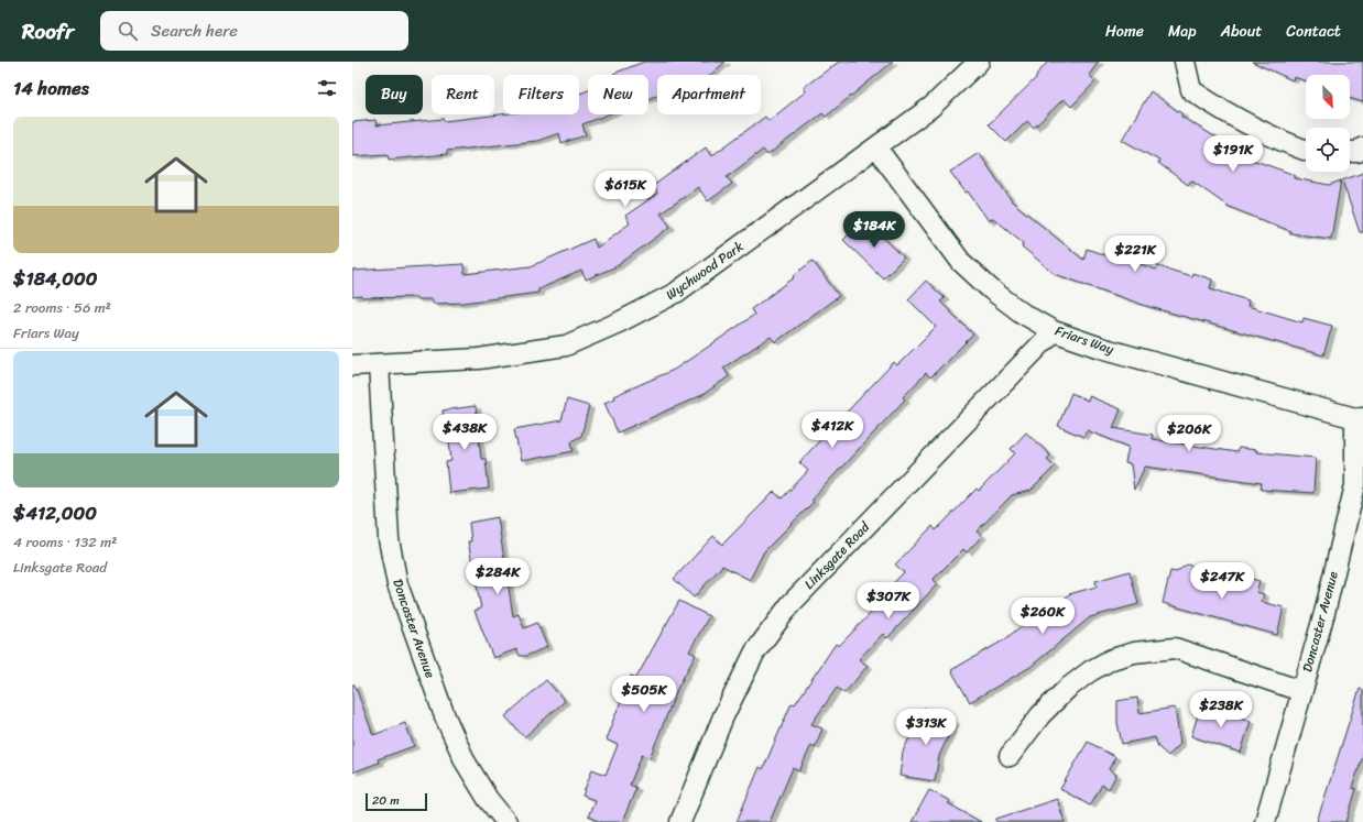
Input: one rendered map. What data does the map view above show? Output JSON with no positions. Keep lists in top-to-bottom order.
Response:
{
  "streets": {
    "street": [
      "Wychwood Park",
      "Friars Way",
      "Linksgate Road",
      "Doncaster Avenue"
    ]
  },
  "crossings": [
    ["Wychwood Park", "Friars Way"],
    ["Wychwood Park", "Doncaster Avenue"],
    ["Friars Way", "Linksgate Road"],
    ["Friars Way", "Doncaster Avenue"]
  ],
  "scale_bar": "20 m",
  "north": "bottom right",
  "page": {
    "header": "Roofr",
    "search": "Search here",
    "nav": [
      "Home",
      "Map",
      "About",
      "Contact"
    ],
    "heading": "14 homes",
    "chip": [
      "Buy",
      "Rent",
      "Filters",
      "New",
      "Apartment"
    ],
    "list": [
      {
        "name": "$184,000",
        "note": "2 rooms · 56 m² · Friars Way"
      },
      {
        "name": "$412,000",
        "note": "4 rooms · 132 m² · Linksgate Road"
      }
    ],
    "price": [
      "$191K",
      "$615K",
      "$184K",
      "$221K",
      "$412K",
      "$438K",
      "$206K",
      "$284K",
      "$247K",
      "$307K",
      "$260K",
      "$505K",
      "$238K",
      "$313K"
    ],
    "scale": "20 m"
  }
}
